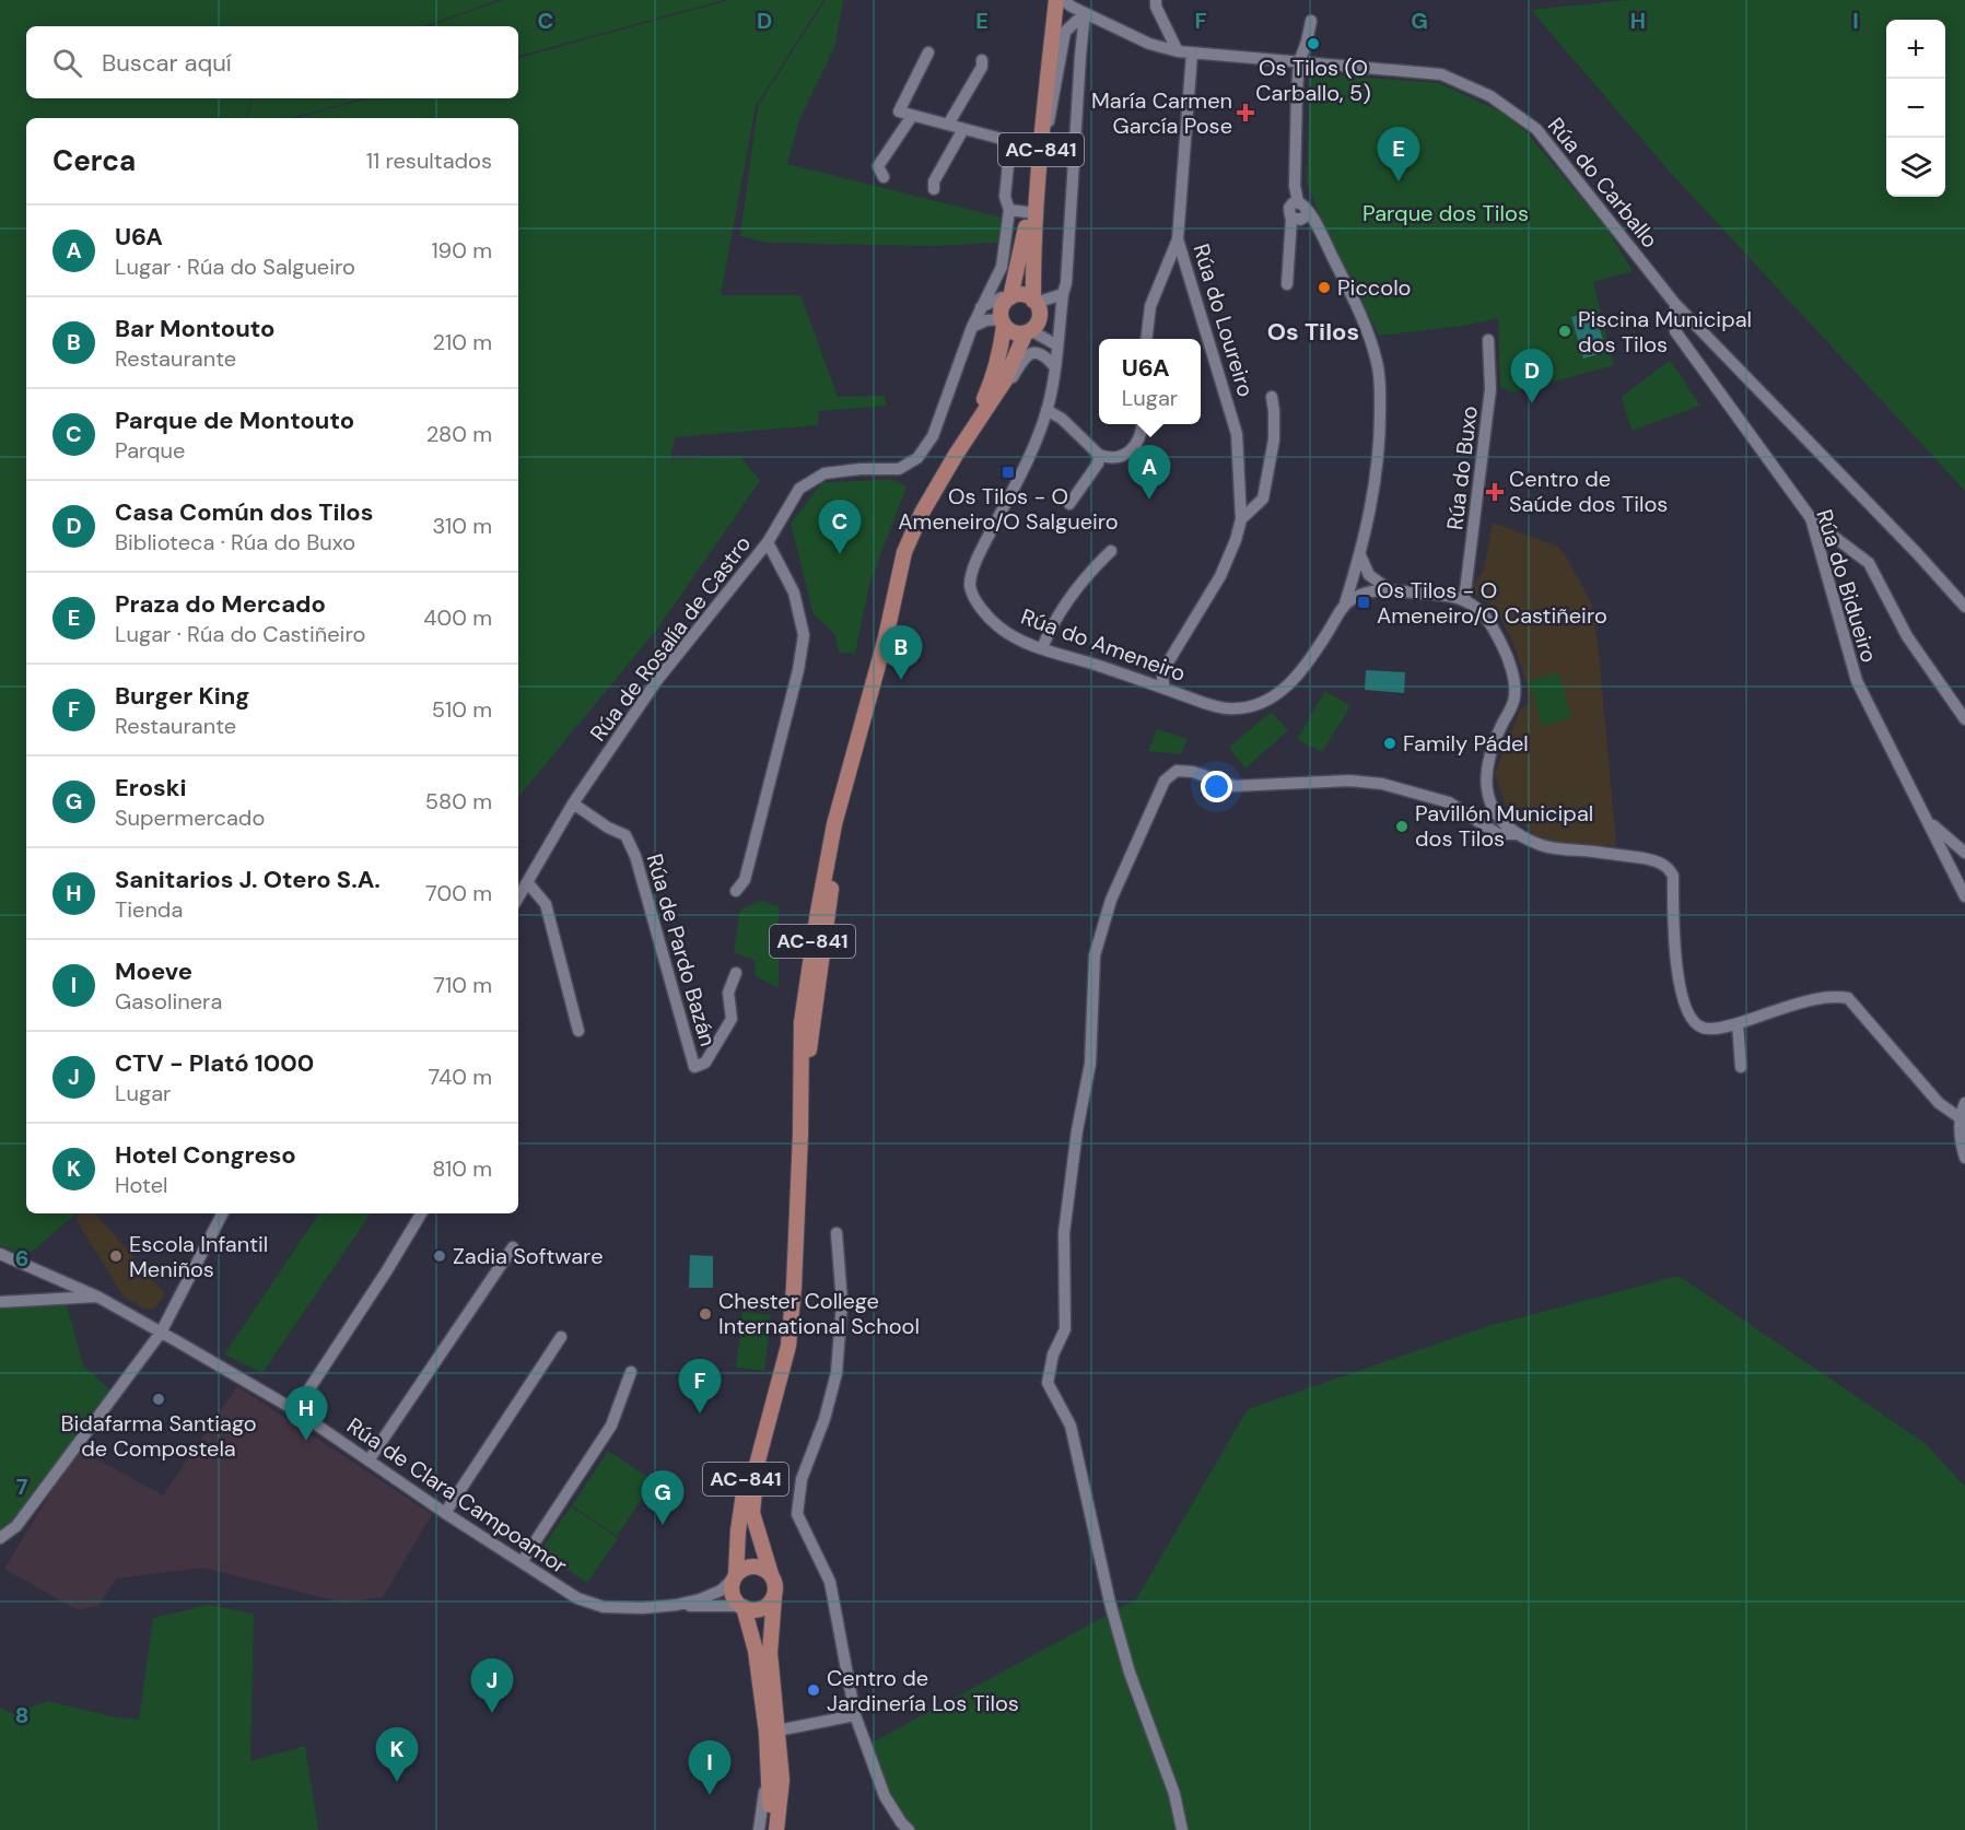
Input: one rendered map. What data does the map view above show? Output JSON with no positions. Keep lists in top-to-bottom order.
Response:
{
  "streets": {
    "main road": ["AC-841"],
    "street": [
      "Rúa do Carballo",
      "Rúa do Loureiro",
      "Rúa do Buxo",
      "Rúa do Bidueiro",
      "Rúa de Rosalía de Castro",
      "Rúa do Ameneiro",
      "Rúa de Pardo Bazán",
      "Rúa de Clara Campoamor"
    ]
  },
  "crossings": [
    ["Rúa do Carballo", "Rúa do Loureiro"],
    ["Rúa do Carballo", "Rúa do Bidueiro"],
    ["Rúa do Carballo", "Rúa do Ameneiro"],
    ["Rúa do Loureiro", "Rúa do Ameneiro"],
    ["Rúa de Rosalía de Castro", "Rúa de Pardo Bazán"]
  ],
  "districts": ["Os Tilos"],
  "parks": ["Parque dos Tilos"],
  "places": {
    "other": [
      "Os Tilos (O Carballo, 5)",
      "Piccolo",
      "Piscina Municipal dos Tilos",
      "Family Pádel",
      "Pavillón Municipal dos Tilos",
      "Escola Infantil Meniños",
      "Zadia Software",
      "Chester College International School",
      "Bidafarma Santiago de Compostela",
      "Centro de Jardinería Los Tilos"
    ],
    "health": ["María Carmen García Pose", "Centro de Saúde dos Tilos"],
    "transit": ["Os Tilos - O Ameneiro/O Salgueiro", "Os Tilos - O Ameneiro/O Castiñeiro"]
  },
  "page": {
    "map_buttons": ["+", "−"],
    "search": "Buscar aquí",
    "heading": ["Cerca", "11 resultados"],
    "pins": [
      "E",
      "D",
      "A",
      "C",
      "B",
      "F",
      "H",
      "G",
      "J",
      "K",
      "I"
    ],
    "list": [
      {
        "mark": "A",
        "name": "U6A",
        "note": "Lugar · Rúa do Salgueiro",
        "value": "190 m"
      },
      {
        "mark": "B",
        "name": "Bar Montouto",
        "note": "Restaurante",
        "value": "210 m"
      },
      {
        "mark": "C",
        "name": "Parque de Montouto",
        "note": "Parque",
        "value": "280 m"
      },
      {
        "mark": "D",
        "name": "Casa Común dos Tilos",
        "note": "Biblioteca · Rúa do Buxo",
        "value": "310 m"
      },
      {
        "mark": "E",
        "name": "Praza do Mercado",
        "note": "Lugar · Rúa do Castiñeiro",
        "value": "400 m"
      },
      {
        "mark": "F",
        "name": "Burger King",
        "note": "Restaurante",
        "value": "510 m"
      },
      {
        "mark": "G",
        "name": "Eroski",
        "note": "Supermercado",
        "value": "580 m"
      },
      {
        "mark": "H",
        "name": "Sanitarios J. Otero S.A.",
        "note": "Tienda",
        "value": "700 m"
      },
      {
        "mark": "I",
        "name": "Moeve",
        "note": "Gasolinera",
        "value": "710 m"
      },
      {
        "mark": "J",
        "name": "CTV - Plató 1000",
        "note": "Lugar",
        "value": "740 m"
      },
      {
        "mark": "K",
        "name": "Hotel Congreso",
        "note": "Hotel",
        "value": "810 m"
      }
    ],
    "popup": ["U6A", "Lugar"]
  },
  "grid": {
    "columns": [
      "C",
      "D",
      "E",
      "F",
      "G",
      "H",
      "I"
    ],
    "rows": ["6", "7", "8"]
  }
}
